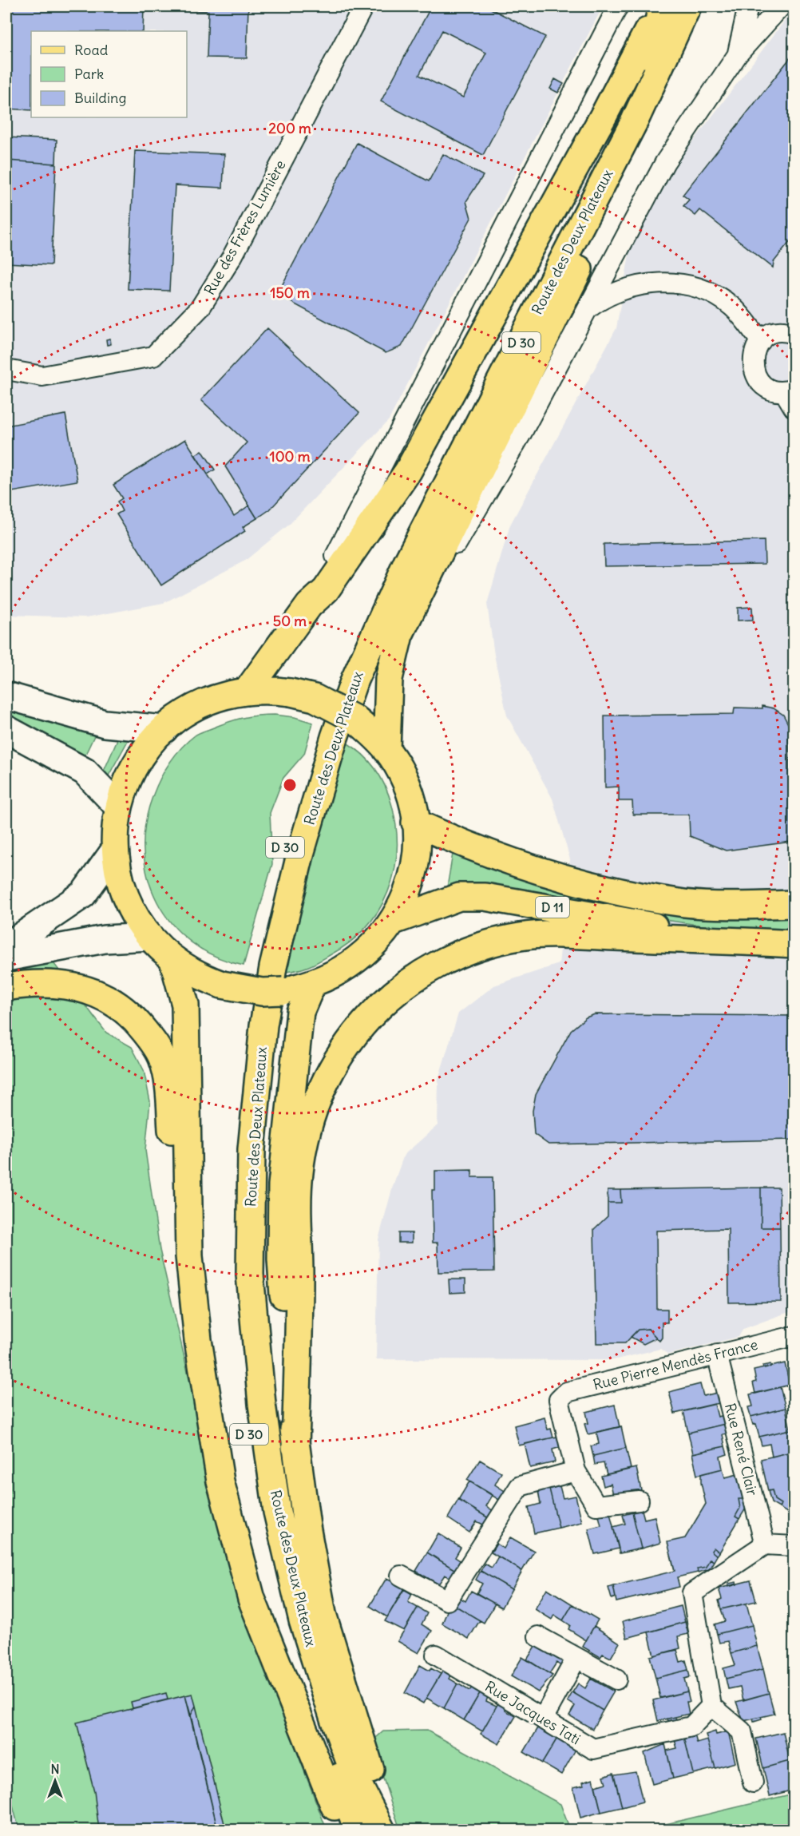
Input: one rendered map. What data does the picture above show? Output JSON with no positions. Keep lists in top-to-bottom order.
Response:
{
  "streets": {
    "main road": ["Route des Deux Plateaux", "D 30", "D 11"],
    "street": [
      "Rue des Frères Lumière",
      "Rue Pierre Mendès France",
      "Rue René Clair",
      "Rue Jacques Tati"
    ]
  },
  "crossings": [
    ["Rue Pierre Mendès France", "Rue René Clair"]
  ],
  "legend": ["Road", "Park", "Building"],
  "north": "top",
  "rings": [
    "200 m",
    "150 m",
    "100 m",
    "50 m"
  ]
}
